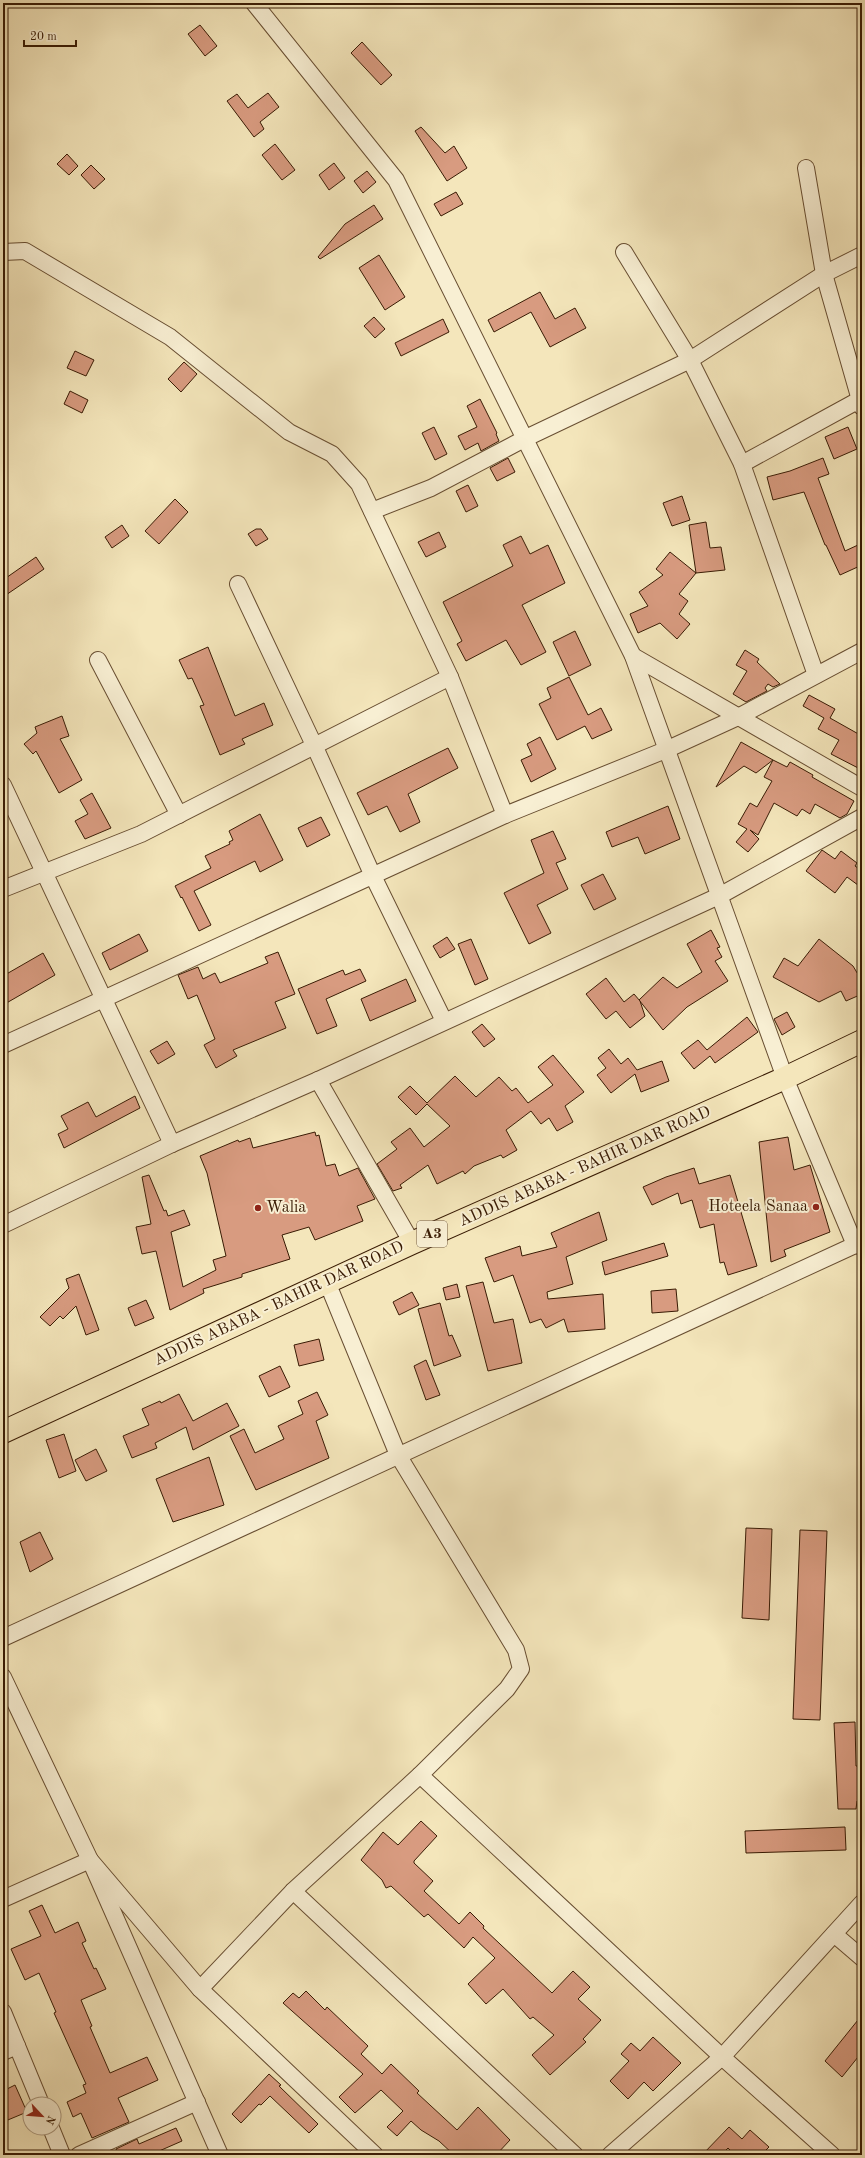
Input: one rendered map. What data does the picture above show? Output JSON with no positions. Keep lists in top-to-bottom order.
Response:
{
  "streets": {
    "highway": ["ADDIS ABABA - BAHIR DAR ROAD", "A3"]
  },
  "places": ["Hoteela Sanaa", "Walia"],
  "scale_bar": "20 m",
  "north": "bottom right"
}
